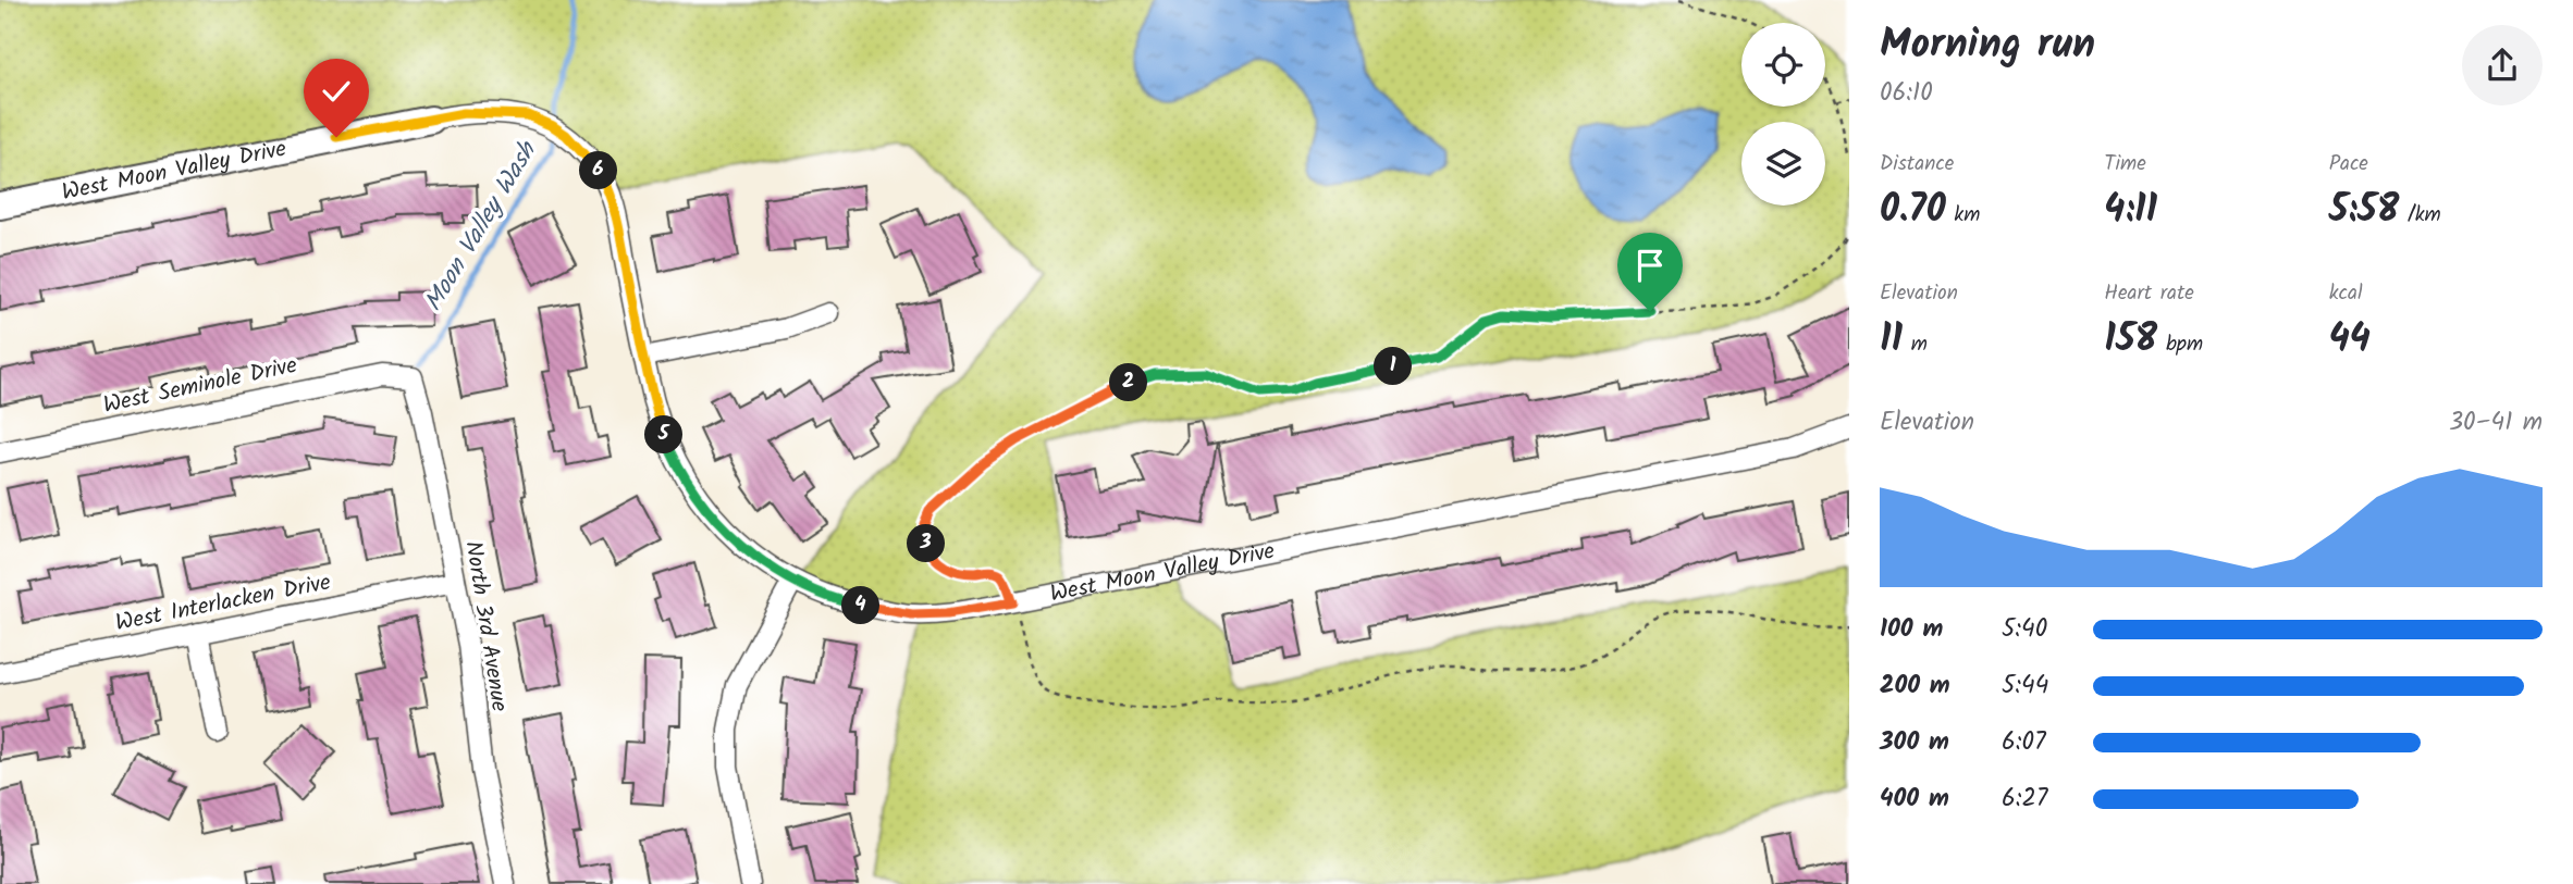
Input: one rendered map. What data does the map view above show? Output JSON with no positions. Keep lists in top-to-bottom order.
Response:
{
  "streets": {
    "street": [
      "West Moon Valley Drive",
      "West Seminole Drive",
      "West Interlacken Drive",
      "North 3rd Avenue"
    ]
  },
  "crossings": [
    ["West Seminole Drive", "North 3rd Avenue"],
    ["West Interlacken Drive", "North 3rd Avenue"]
  ],
  "water": ["Moon Valley Wash"],
  "page": {
    "heading": ["Morning run", "06:10"],
    "stats": [
      ["Distance", "0.70 km"],
      ["Time", "4:11"],
      ["Pace", "5:58 /km"],
      ["Elevation", "11 m"],
      ["Heart rate", "158 bpm"],
      ["kcal", "44"]
    ],
    "pins": [
      "6",
      "1",
      "2",
      "5",
      "3",
      "4"
    ],
    "chart": ["Elevation", "30–41 m"],
    "list": [
      {
        "name": "100 m",
        "note": "5:40"
      },
      {
        "name": "200 m",
        "note": "5:44"
      },
      {
        "name": "300 m",
        "note": "6:07"
      },
      {
        "name": "400 m",
        "note": "6:27"
      }
    ]
  }
}
